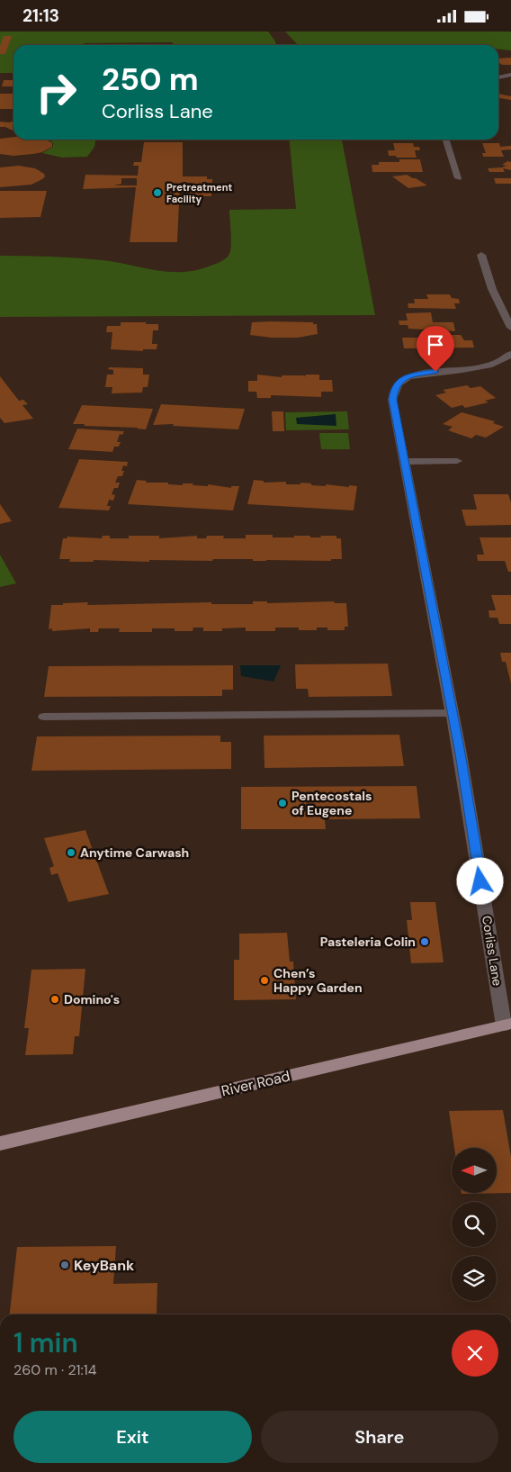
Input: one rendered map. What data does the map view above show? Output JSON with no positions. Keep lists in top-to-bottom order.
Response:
{
  "streets": {
    "main road": ["River Road"],
    "street": ["Corliss Lane"]
  },
  "crossings": [
    ["Corliss Lane", "River Road"]
  ],
  "places": [
    "Pretreatment Facility",
    "Pentecostals of Eugene",
    "Anytime Carwash",
    "Pasteleria Colin",
    "Chen’s Happy Garden",
    "Domino's",
    "KeyBank"
  ],
  "north": "left",
  "page": {
    "status": "21:13",
    "turn": ["250 m", "Corliss Lane"],
    "heading": ["1 min", "260 m · 21:14"],
    "buttons": ["Exit", "Share"]
  }
}
